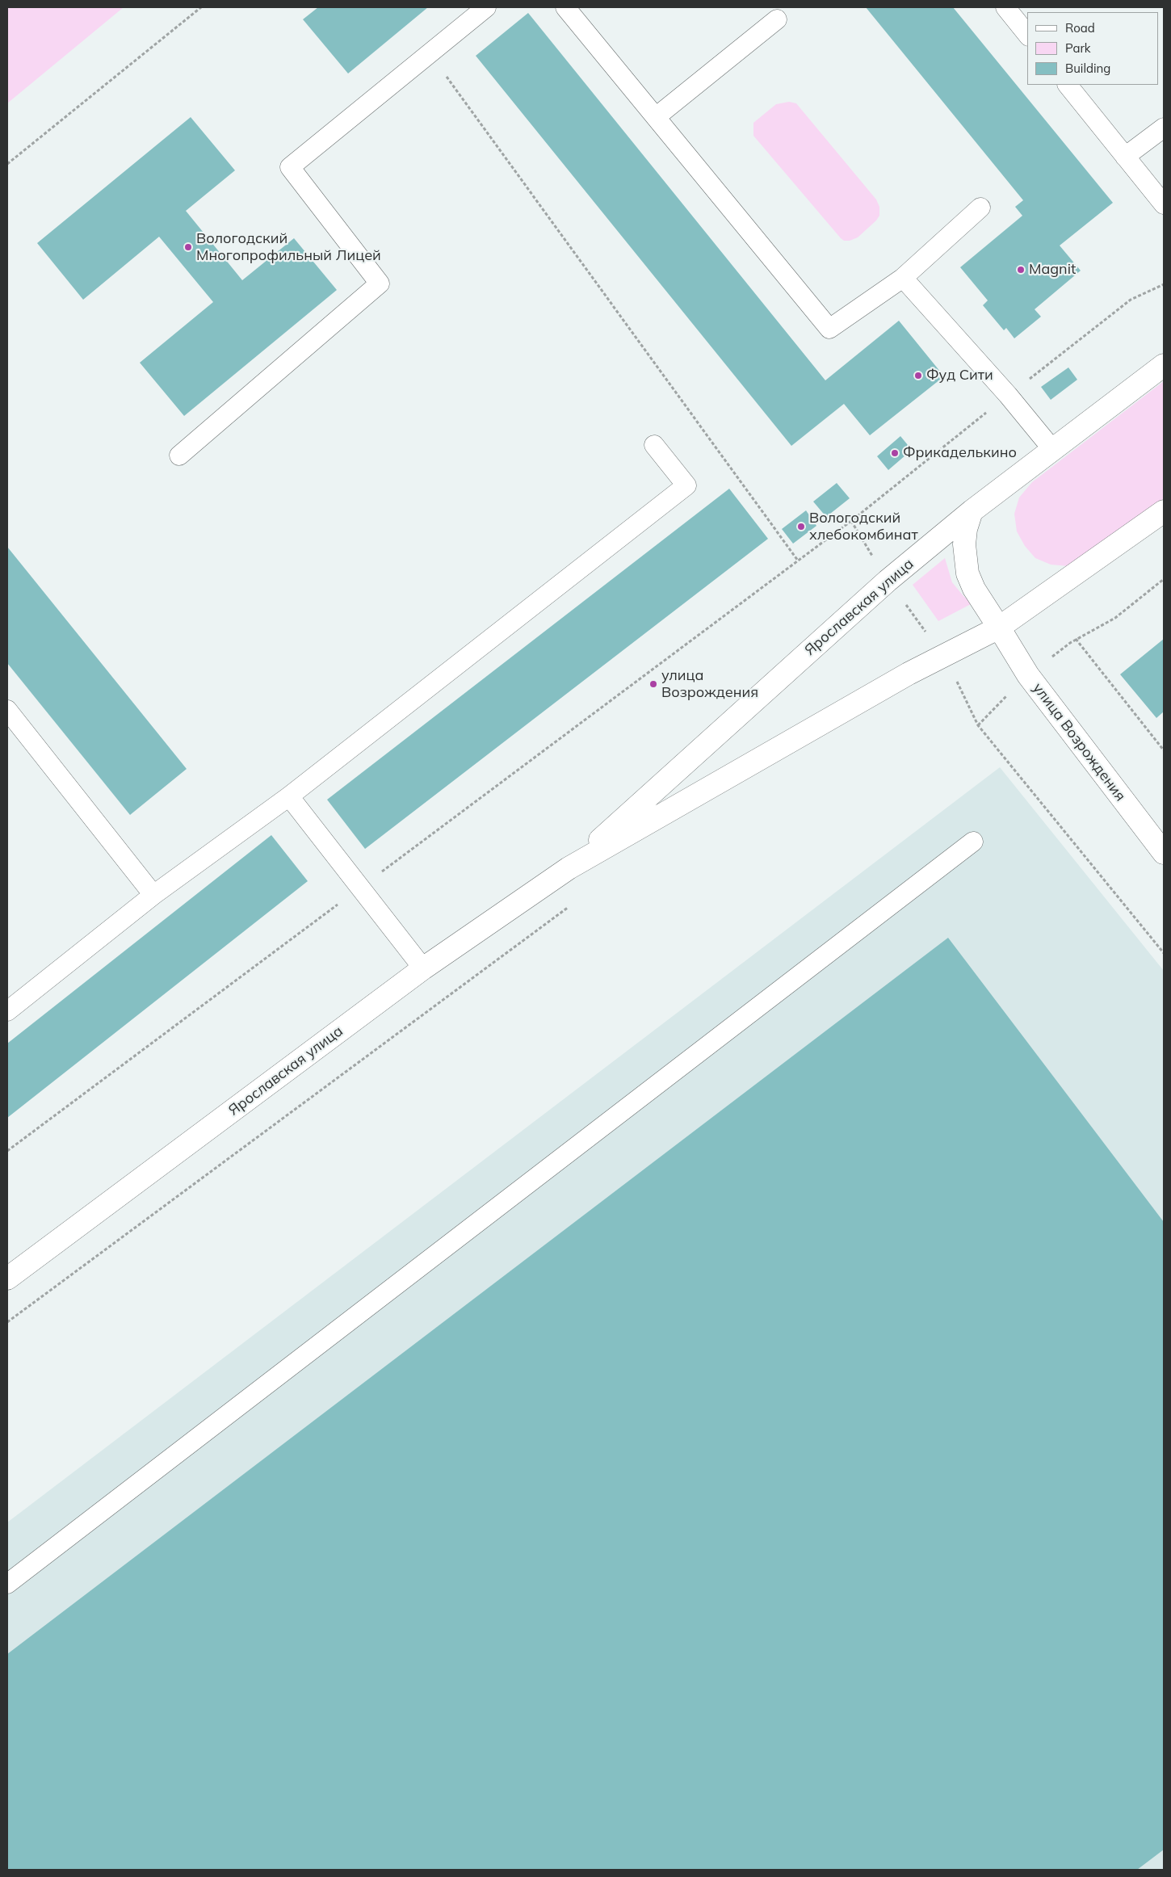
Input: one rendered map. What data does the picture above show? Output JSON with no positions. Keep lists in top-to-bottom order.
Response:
{
  "streets": {
    "street": ["Ярославская улица", "улица Возрождения"]
  },
  "crossings": [
    ["Ярославская улица", "улица Возрождения"]
  ],
  "places": [
    "Вологодский Многопрофильный Лицей",
    "Magnit",
    "Фуд Сити",
    "Фрикаделькино",
    "Вологодский хлебокомбинат",
    "улица Возрождения"
  ],
  "legend": ["Road", "Park", "Building"]
}
